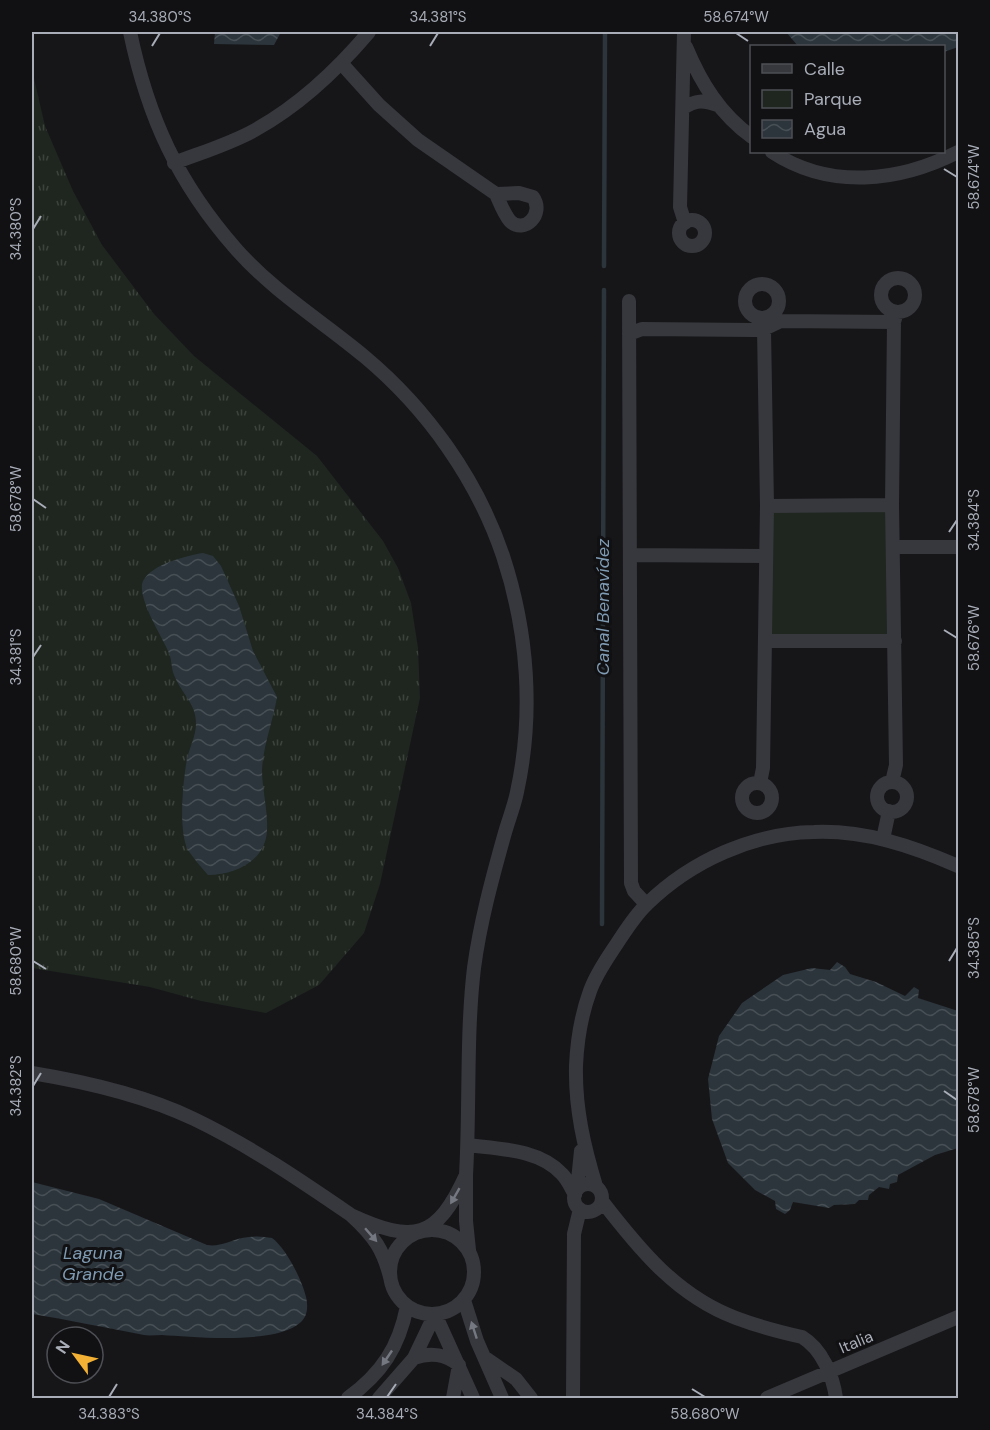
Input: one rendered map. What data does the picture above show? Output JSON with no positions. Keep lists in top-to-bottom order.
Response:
{
  "streets": {
    "street": ["Italia"]
  },
  "water": ["Canal Benavídez", "Laguna Grande"],
  "legend": ["Calle", "Parque", "Agua"],
  "north": "top left",
  "coordinates": [
    "34.380°S",
    "34.381°S",
    "58.674°W",
    "58.678°W",
    "34.384°S",
    "58.676°W",
    "34.385°S",
    "58.680°W",
    "34.382°S",
    "34.383°S"
  ]
}
